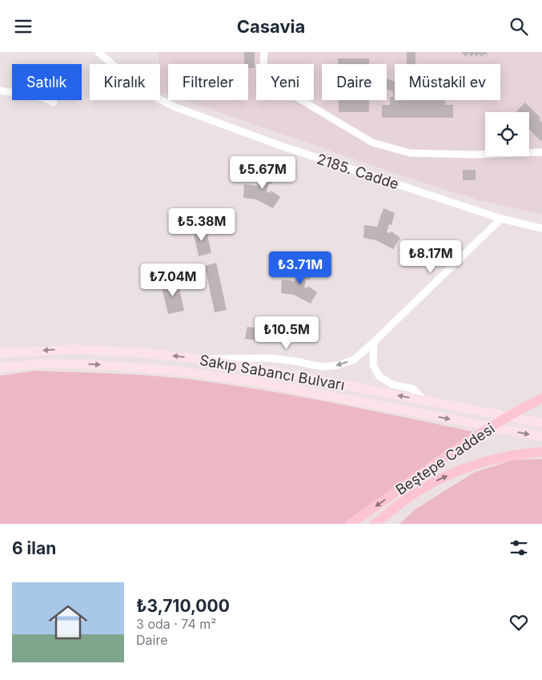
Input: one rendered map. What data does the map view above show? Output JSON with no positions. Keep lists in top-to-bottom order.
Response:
{
  "streets": {
    "main road": ["Sakıp Sabancı Bulvarı", "Beştepe Caddesi"],
    "street": ["2185. Cadde"]
  },
  "page": {
    "header": "Casavia",
    "chip": [
      "Satılık",
      "Kiralık",
      "Filtreler",
      "Yeni",
      "Daire",
      "Müstakil ev"
    ],
    "price": [
      "₺5.67M",
      "₺5.38M",
      "₺8.17M",
      "₺3.71M",
      "₺7.04M",
      "₺10.5M"
    ],
    "heading": "6 ilan",
    "list": [
      {
        "name": "₺3,710,000",
        "note": "3 oda · 74 m² · Daire"
      }
    ]
  }
}
